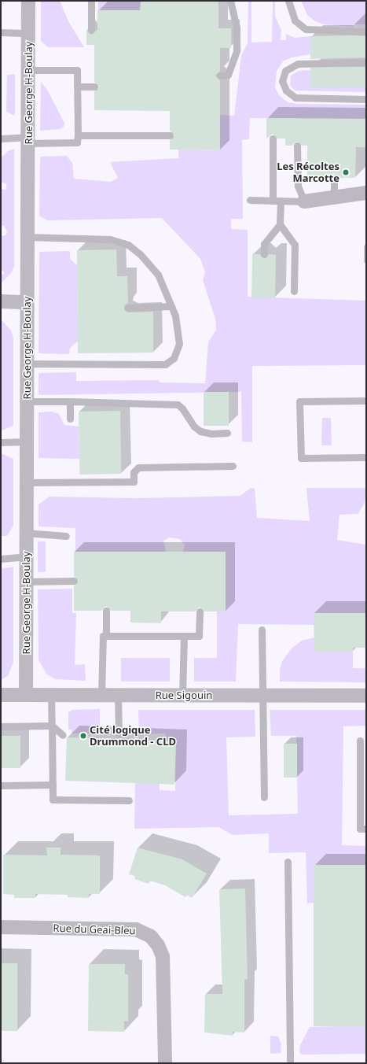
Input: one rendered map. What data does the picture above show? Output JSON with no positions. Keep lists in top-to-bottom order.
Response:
{
  "streets": {
    "street": ["Rue George H-Boulay", "Rue Sigouin", "Rue du Geai-Bleu"]
  },
  "crossings": [
    ["Rue George H-Boulay", "Rue Sigouin"]
  ],
  "places": ["Les Récoltes Marcotte", "Cité logique Drummond - CLD"]
}
